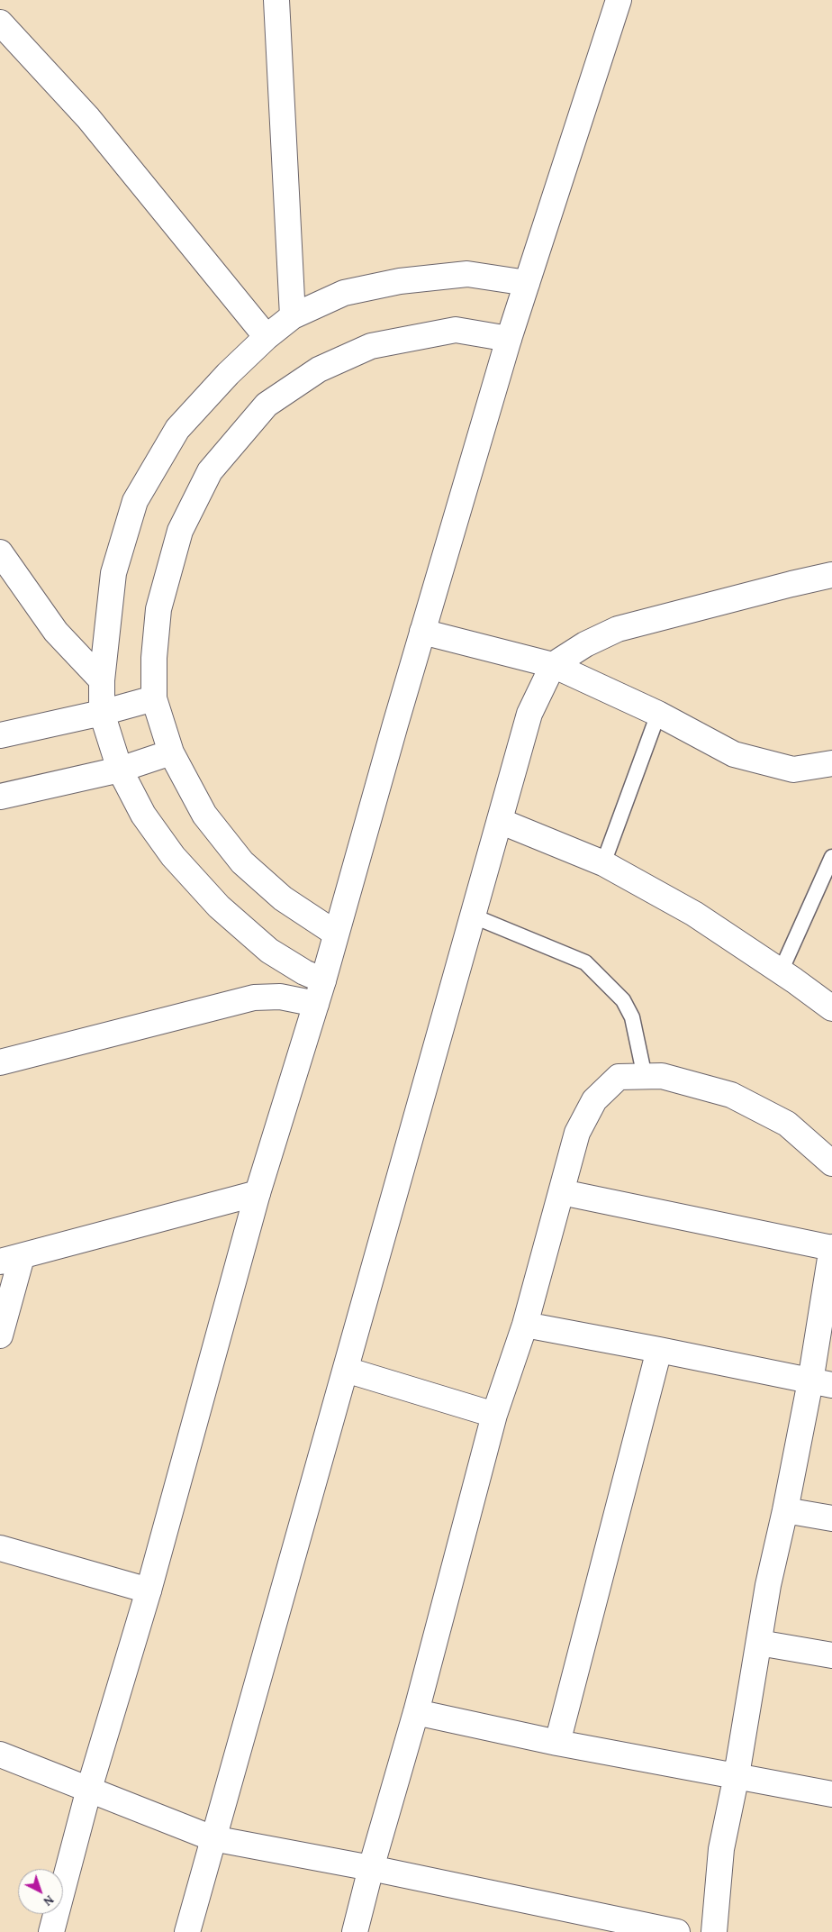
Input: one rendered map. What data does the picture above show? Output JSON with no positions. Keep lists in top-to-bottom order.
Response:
{
  "north": "bottom right"
}
